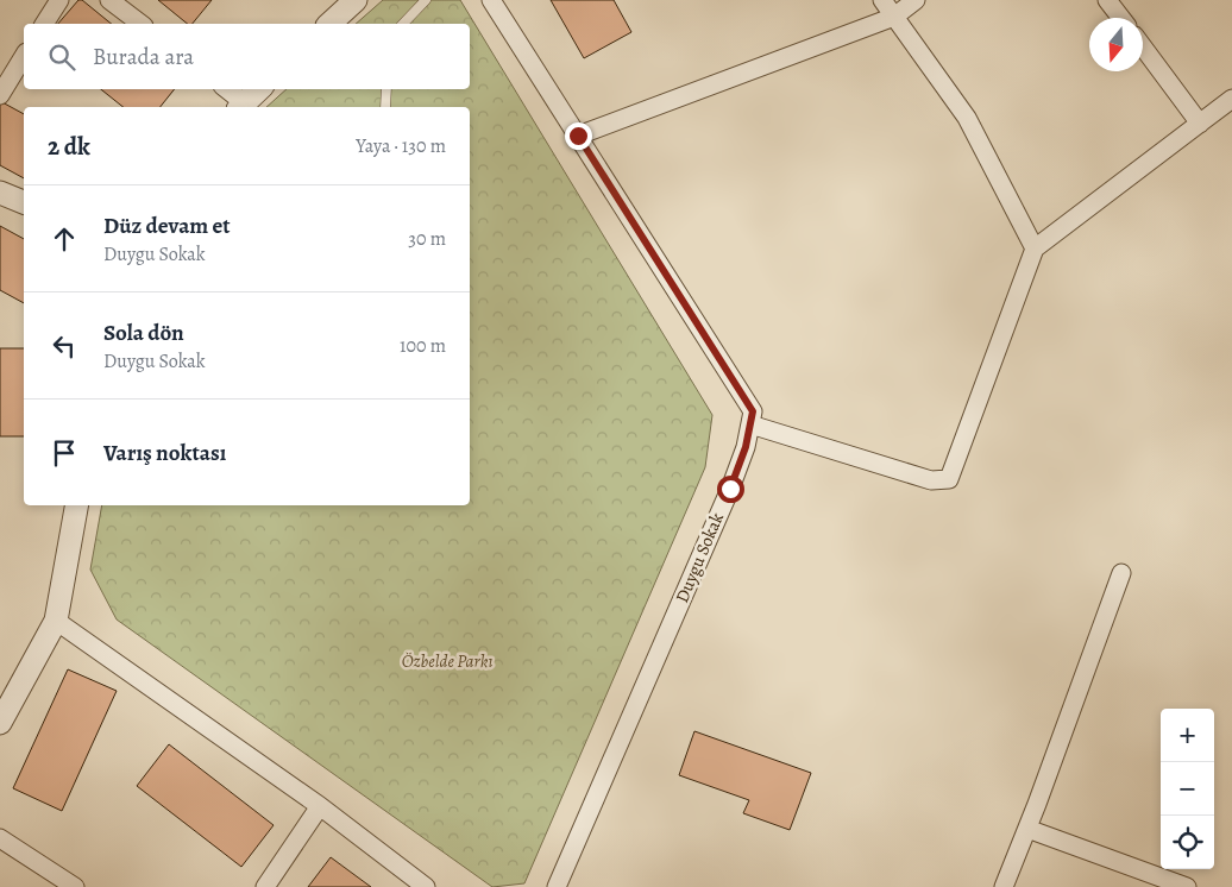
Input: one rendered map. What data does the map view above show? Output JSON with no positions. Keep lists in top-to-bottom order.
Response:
{
  "streets": {
    "street": ["Duygu Sokak"]
  },
  "parks": ["Özbelde Parkı"],
  "north": "bottom",
  "page": {
    "search": "Burada ara",
    "heading": ["2 dk", "Yaya · 130 m"],
    "list": [
      ["Düz devam et", "Duygu Sokak", "30 m"],
      ["Sola dön", "Duygu Sokak", "100 m"],
      "Varış noktası"
    ],
    "map_buttons": ["+", "−"]
  }
}
